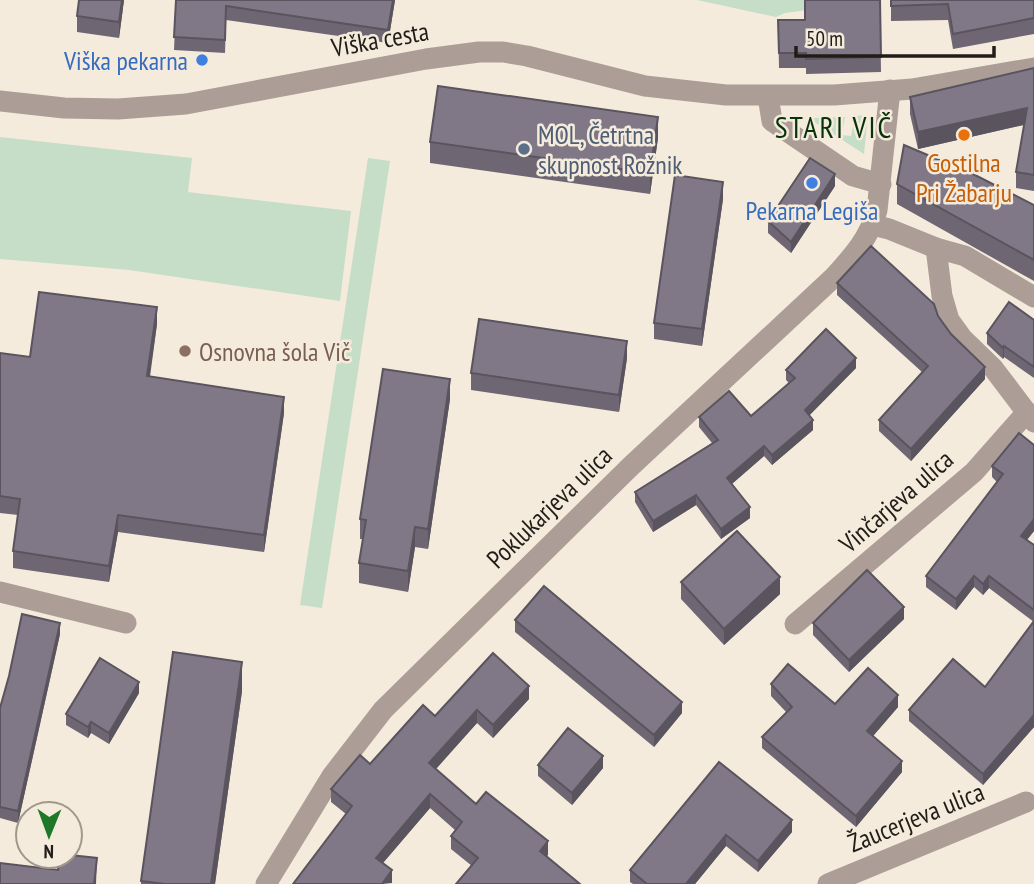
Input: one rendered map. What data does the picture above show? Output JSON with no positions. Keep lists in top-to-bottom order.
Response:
{
  "streets": {
    "street": [
      "Viška cesta",
      "Vinčarjeva ulica",
      "Poklukarjeva ulica",
      "Žaucerjeva ulica"
    ]
  },
  "districts": ["STARI VIČ"],
  "places": [
    "Viška pekarna",
    "Gostilna Pri Žabarju",
    "MOL, Četrtna skupnost Rožnik",
    "Pekarna Legiša",
    "Osnovna šola Vič"
  ],
  "scale_bar": "50 m",
  "north": "bottom"
}
